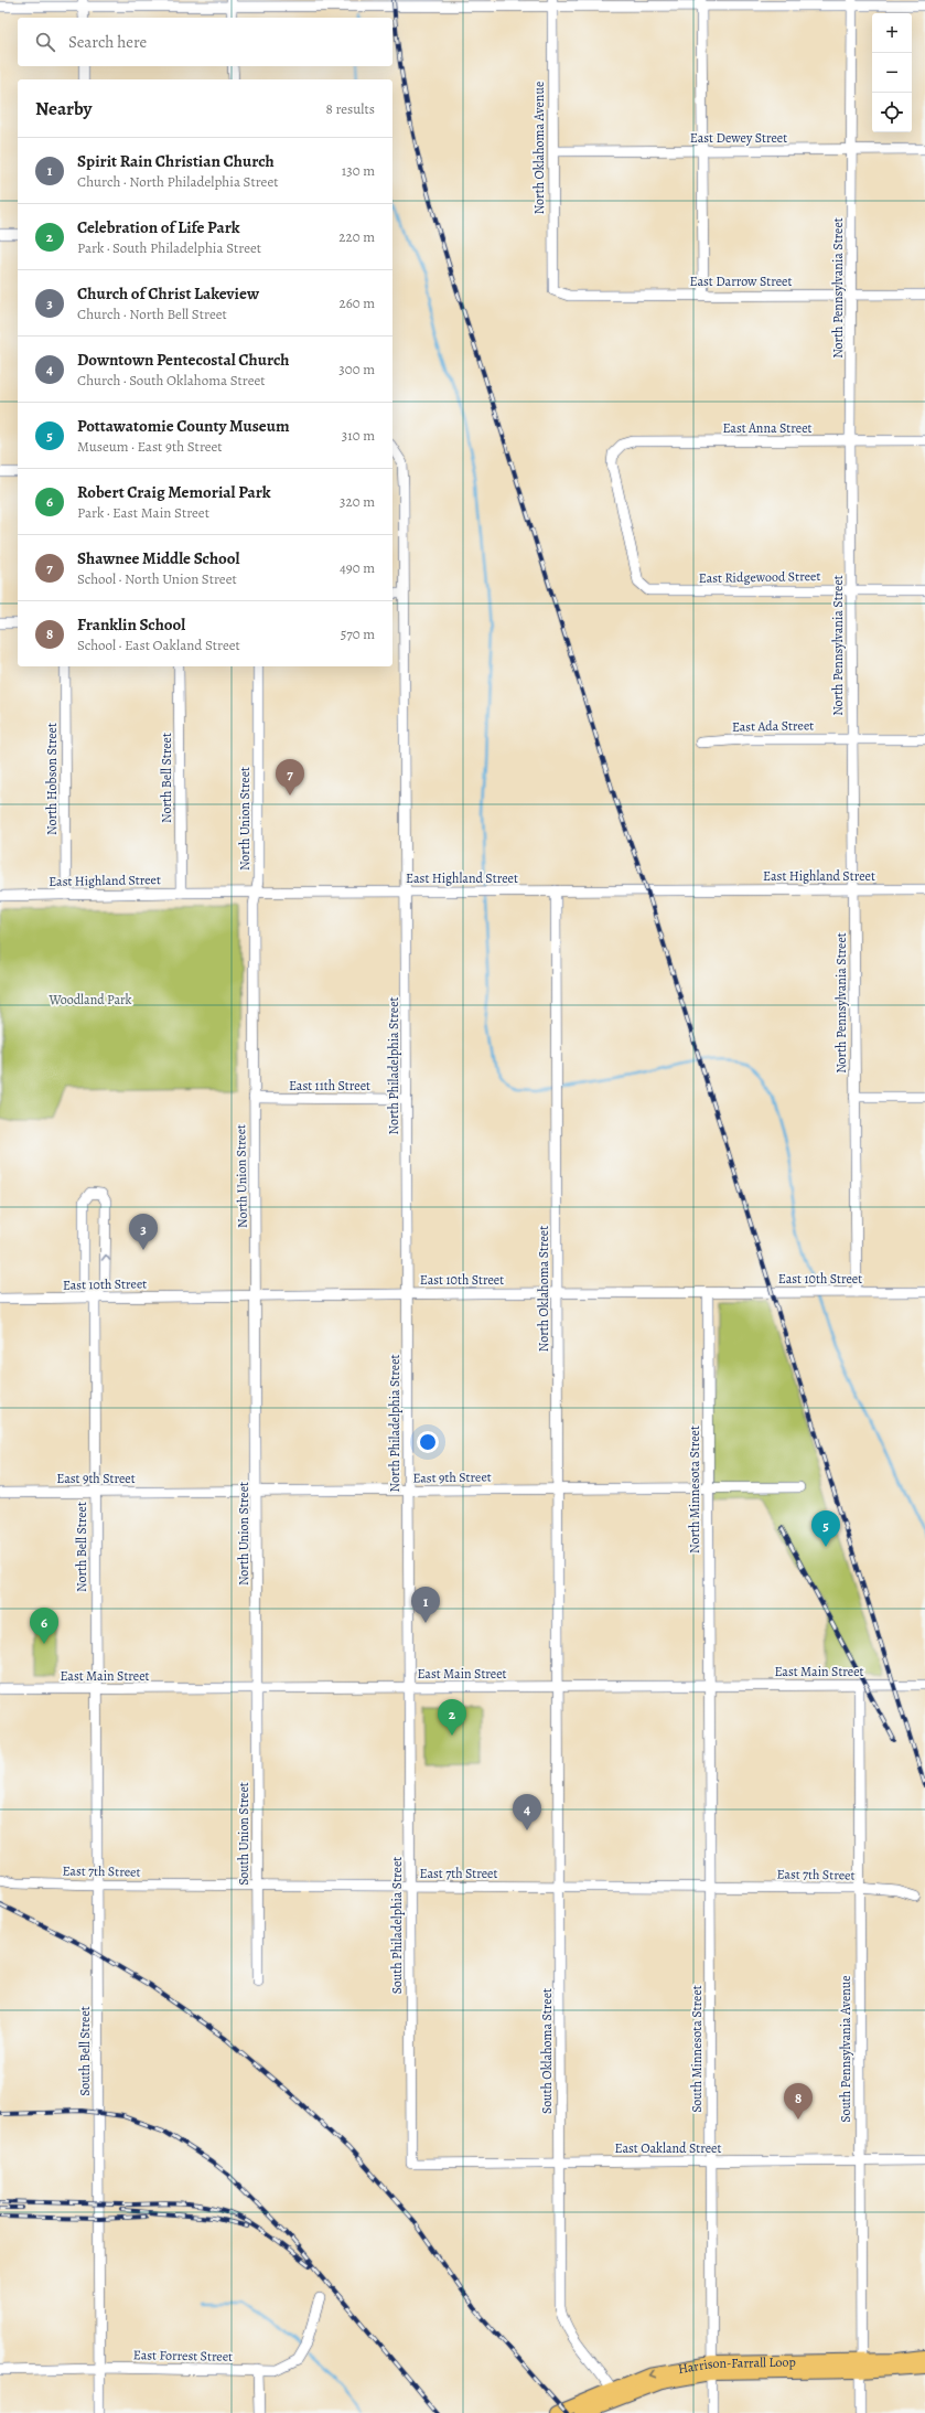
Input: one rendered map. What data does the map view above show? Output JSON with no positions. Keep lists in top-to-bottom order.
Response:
{
  "streets": {
    "main road": ["Harrison-Farrall Loop"],
    "street": [
      "East Dewey Street",
      "North Oklahoma Avenue",
      "East Darrow Street",
      "North Pennsylvania Street",
      "East Anna Street",
      "East Ridgewood Street",
      "East Ada Street",
      "North Bell Street",
      "North Hobson Street",
      "North Union Street",
      "East Highland Street",
      "North Philadelphia Street",
      "East 11th Street",
      "East 10th Street",
      "North Oklahoma Street",
      "East 9th Street",
      "North Minnesota Street",
      "East Main Street",
      "South Union Street",
      "East 7th Street",
      "South Philadelphia Street",
      "South Minnesota Street",
      "South Pennsylvania Avenue",
      "South Bell Street",
      "South Oklahoma Street",
      "East Oakland Street",
      "East Forrest Street"
    ]
  },
  "crossings": [
    ["East Dewey Street", "North Oklahoma Avenue"],
    ["East Dewey Street", "North Pennsylvania Street"],
    ["North Oklahoma Avenue", "East Darrow Street"],
    ["East Darrow Street", "North Pennsylvania Street"],
    ["North Pennsylvania Street", "East Anna Street"],
    ["North Pennsylvania Street", "East Ridgewood Street"],
    ["North Pennsylvania Street", "East Ada Street"],
    ["North Pennsylvania Street", "East Highland Street"],
    ["North Pennsylvania Street", "East 10th Street"],
    ["East Anna Street", "East Ridgewood Street"],
    ["North Bell Street", "East Highland Street"],
    ["North Bell Street", "East 10th Street"],
    ["North Bell Street", "East 9th Street"],
    ["North Bell Street", "East Main Street"],
    ["North Bell Street", "South Bell Street"],
    ["North Hobson Street", "East Highland Street"],
    ["North Union Street", "East Highland Street"],
    ["North Union Street", "East 11th Street"],
    ["North Union Street", "East 10th Street"],
    ["North Union Street", "East 9th Street"],
    ["North Union Street", "East Main Street"],
    ["North Union Street", "South Union Street"],
    ["East Highland Street", "North Philadelphia Street"],
    ["East Highland Street", "North Oklahoma Street"],
    ["North Philadelphia Street", "East 11th Street"],
    ["North Philadelphia Street", "East 10th Street"],
    ["North Philadelphia Street", "East 9th Street"],
    ["North Philadelphia Street", "East Main Street"],
    ["North Philadelphia Street", "South Philadelphia Street"],
    ["East 10th Street", "North Oklahoma Street"],
    ["East 10th Street", "North Minnesota Street"],
    ["North Oklahoma Street", "East 9th Street"],
    ["North Oklahoma Street", "East Main Street"],
    ["North Oklahoma Street", "South Oklahoma Street"],
    ["East 9th Street", "North Minnesota Street"],
    ["North Minnesota Street", "East Main Street"],
    ["North Minnesota Street", "South Minnesota Street"],
    ["East Main Street", "South Union Street"],
    ["East Main Street", "South Philadelphia Street"],
    ["East Main Street", "South Minnesota Street"],
    ["East Main Street", "South Pennsylvania Avenue"],
    ["East Main Street", "South Bell Street"],
    ["East Main Street", "South Oklahoma Street"],
    ["South Union Street", "East 7th Street"],
    ["East 7th Street", "South Philadelphia Street"],
    ["East 7th Street", "South Minnesota Street"],
    ["East 7th Street", "South Pennsylvania Avenue"],
    ["East 7th Street", "South Bell Street"],
    ["East 7th Street", "South Oklahoma Street"],
    ["South Philadelphia Street", "East Oakland Street"],
    ["South Minnesota Street", "East Oakland Street"],
    ["South Minnesota Street", "Harrison-Farrall Loop"],
    ["South Pennsylvania Avenue", "East Oakland Street"],
    ["South Pennsylvania Avenue", "Harrison-Farrall Loop"],
    ["South Bell Street", "East Forrest Street"],
    ["South Oklahoma Street", "East Oakland Street"],
    ["South Oklahoma Street", "Harrison-Farrall Loop"]
  ],
  "parks": ["Woodland Park"],
  "page": {
    "map_buttons": ["+", "−"],
    "search": "Search here",
    "heading": ["Nearby", "8 results"],
    "list": [
      {
        "mark": "1",
        "name": "Spirit Rain Christian Church",
        "note": "Church · North Philadelphia Street",
        "value": "130 m"
      },
      {
        "mark": "2",
        "name": "Celebration of Life Park",
        "note": "Park · South Philadelphia Street",
        "value": "220 m"
      },
      {
        "mark": "3",
        "name": "Church of Christ Lakeview",
        "note": "Church · North Bell Street",
        "value": "260 m"
      },
      {
        "mark": "4",
        "name": "Downtown Pentecostal Church",
        "note": "Church · South Oklahoma Street",
        "value": "300 m"
      },
      {
        "mark": "5",
        "name": "Pottawatomie County Museum",
        "note": "Museum · East 9th Street",
        "value": "310 m"
      },
      {
        "mark": "6",
        "name": "Robert Craig Memorial Park",
        "note": "Park · East Main Street",
        "value": "320 m"
      },
      {
        "mark": "7",
        "name": "Shawnee Middle School",
        "note": "School · North Union Street",
        "value": "490 m"
      },
      {
        "mark": "8",
        "name": "Franklin School",
        "note": "School · East Oakland Street",
        "value": "570 m"
      }
    ],
    "pins": [
      "7",
      "3",
      "5",
      "1",
      "6",
      "2",
      "4",
      "8"
    ]
  }
}
